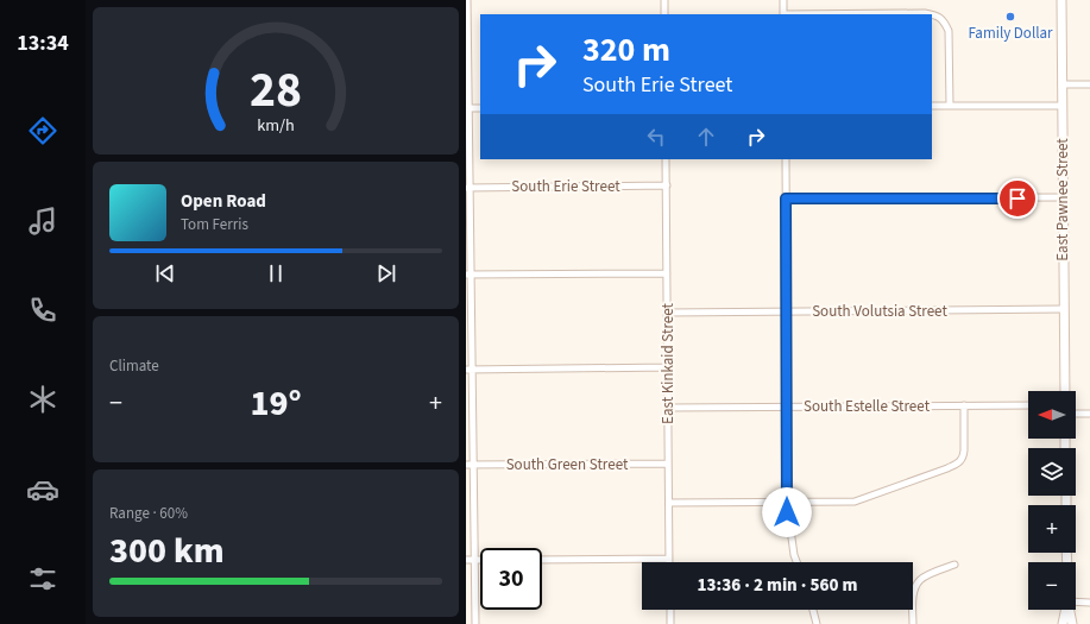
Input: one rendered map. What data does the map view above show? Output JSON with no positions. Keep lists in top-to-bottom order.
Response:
{
  "streets": {
    "main road": ["East Pawnee Street"],
    "street": [
      "South Erie Street",
      "South Volutsia Street",
      "East Kinkaid Street",
      "South Estelle Street",
      "South Green Street"
    ]
  },
  "crossings": [
    ["South Erie Street", "East Kinkaid Street"],
    ["East Pawnee Street", "South Volutsia Street"],
    ["South Volutsia Street", "East Kinkaid Street"],
    ["East Kinkaid Street", "South Estelle Street"],
    ["East Kinkaid Street", "South Green Street"]
  ],
  "places": ["Family Dollar"],
  "north": "left",
  "page": {
    "tabs": "13:34",
    "turn": ["320 m", "South Erie Street"],
    "song": ["Open Road", "Tom Ferris"],
    "tile": [
      "Climate",
      ["Range · 60%", "300 km"]
    ],
    "heat": ["−", "19°", "+"],
    "map_buttons": ["+", "−"],
    "limit": "30",
    "trip": "13:36 · 2 min · 560 m",
    "gauge": ["28", "km/h"]
  }
}
